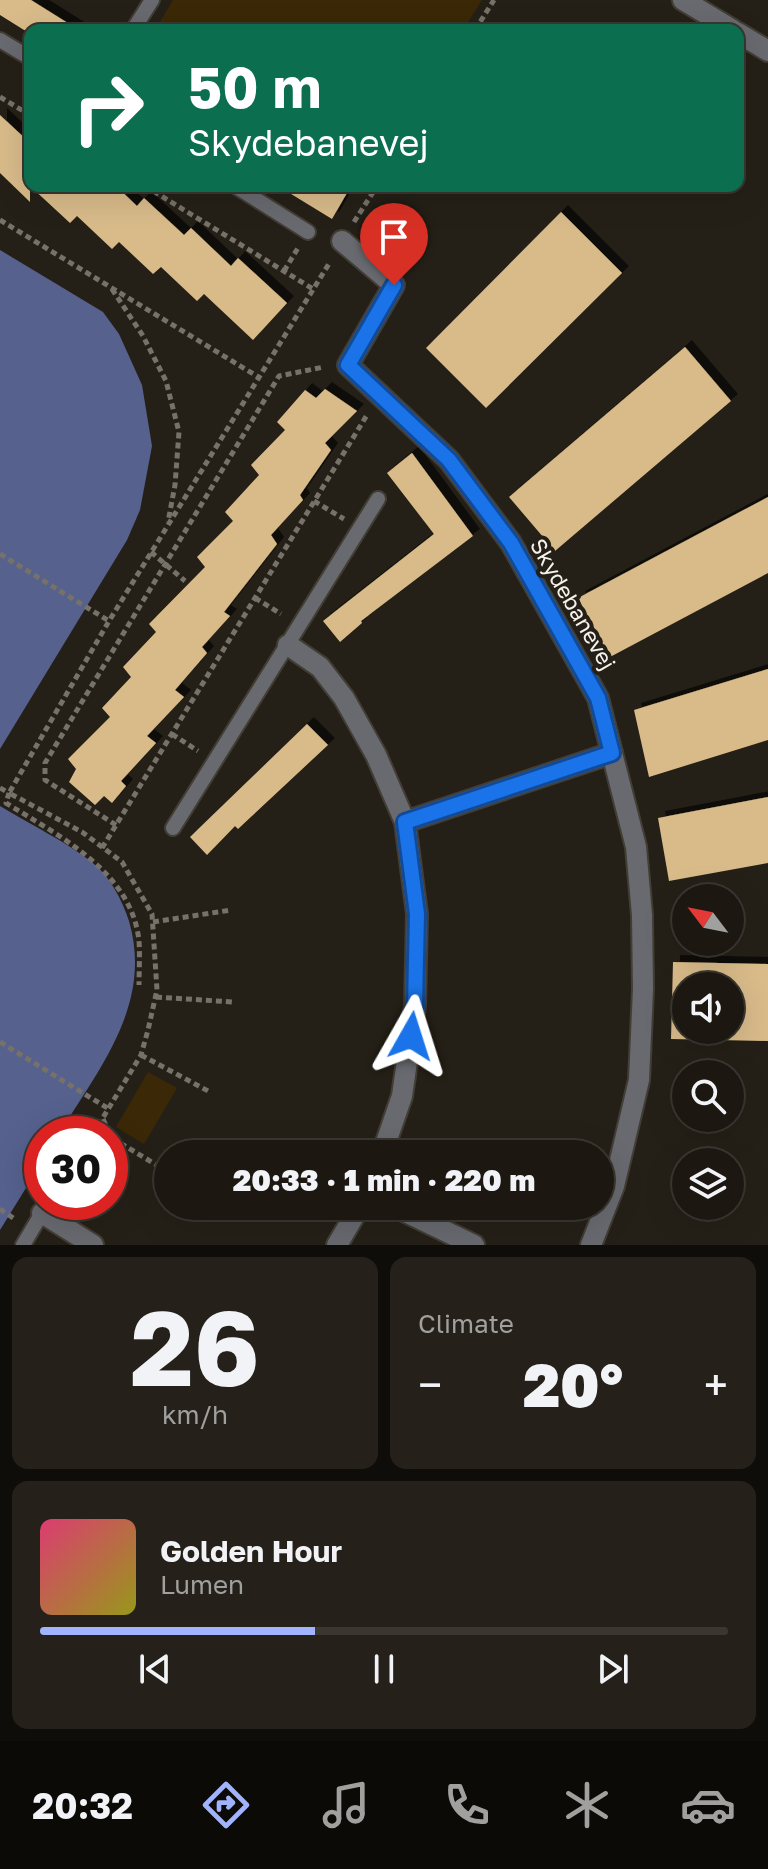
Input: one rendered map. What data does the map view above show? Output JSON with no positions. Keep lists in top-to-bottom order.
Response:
{
  "streets": {
    "street": ["Skydebanevej"]
  },
  "north": "top left",
  "page": {
    "turn": ["50 m", "Skydebanevej"],
    "limit": "30",
    "trip": "20:33 · 1 min · 220 m",
    "tile": [
      ["26", "km/h"],
      "Climate"
    ],
    "heat": ["−", "20°", "+"],
    "song": ["Golden Hour", "Lumen"],
    "tabs": "20:32"
  }
}
